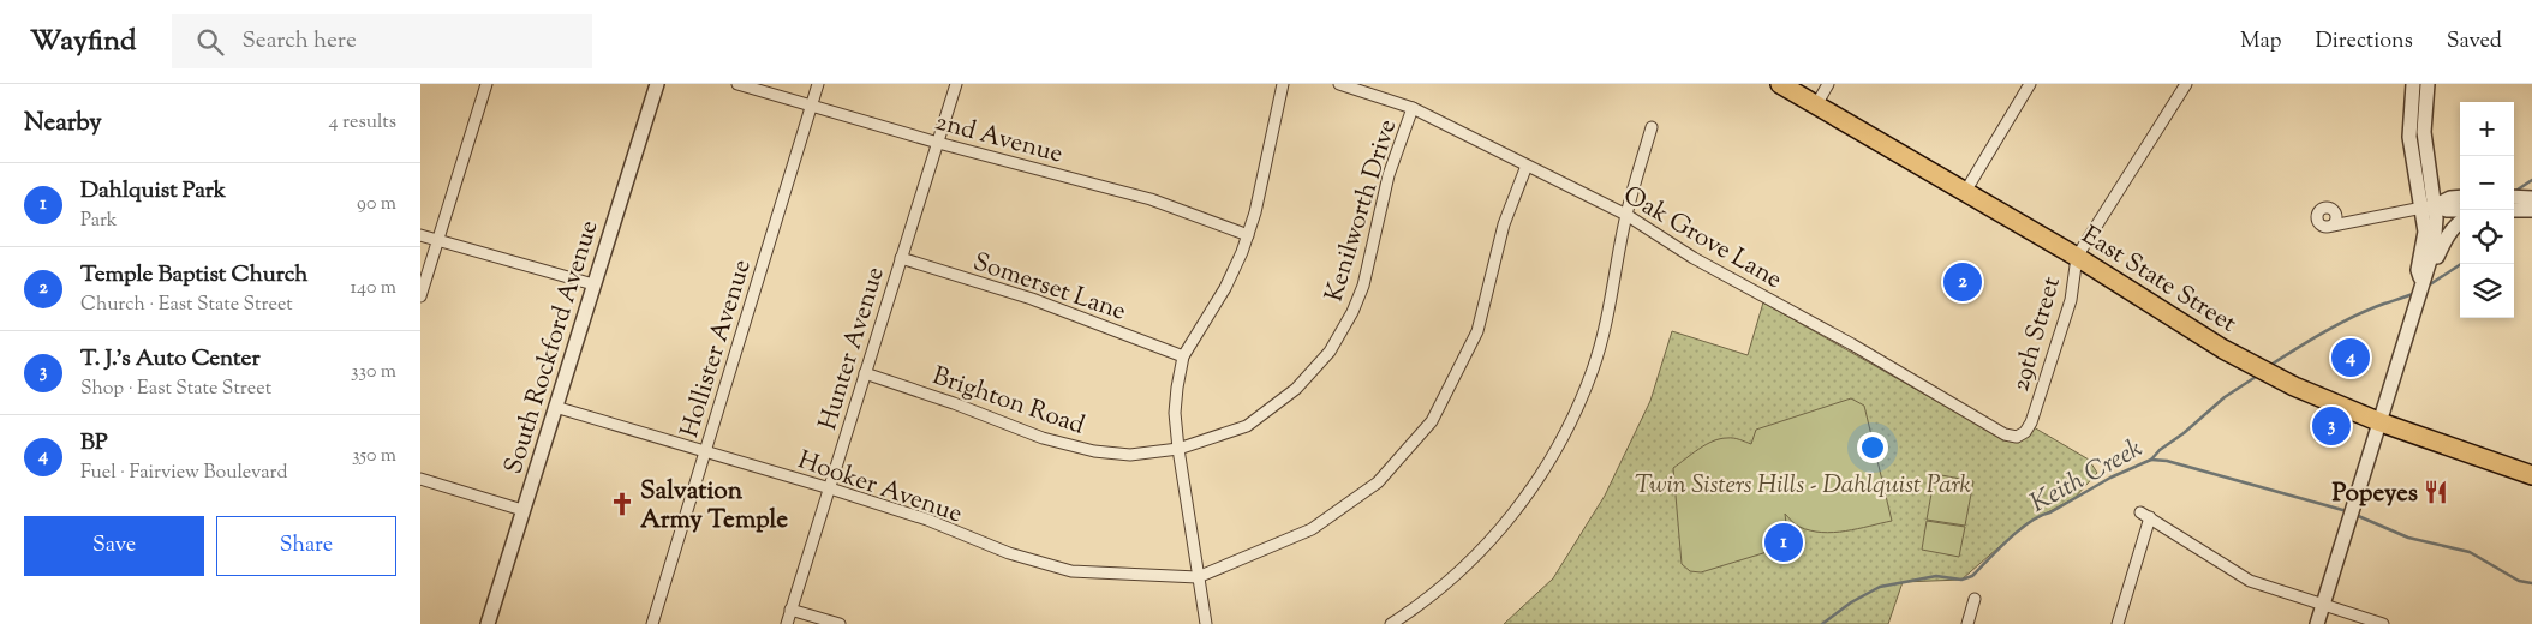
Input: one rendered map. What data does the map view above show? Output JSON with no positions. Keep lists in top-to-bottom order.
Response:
{
  "streets": {
    "main road": ["East State Street"],
    "street": [
      "2nd Avenue",
      "Kenilworth Drive",
      "Oak Grove Lane",
      "Somerset Lane",
      "29th Street",
      "South Rockford Avenue",
      "Hollister Avenue",
      "Hunter Avenue",
      "Brighton Road",
      "Hooker Avenue"
    ]
  },
  "crossings": [
    ["2nd Avenue", "Hollister Avenue"],
    ["2nd Avenue", "Hunter Avenue"],
    ["Kenilworth Drive", "Oak Grove Lane"],
    ["Kenilworth Drive", "Brighton Road"],
    ["Oak Grove Lane", "29th Street"],
    ["East State Street", "29th Street"],
    ["Somerset Lane", "Hunter Avenue"],
    ["South Rockford Avenue", "Hooker Avenue"],
    ["Hollister Avenue", "Hooker Avenue"],
    ["Hunter Avenue", "Brighton Road"],
    ["Hunter Avenue", "Hooker Avenue"]
  ],
  "water": ["Keith Creek"],
  "parks": ["Twin Sisters Hills - Dahlquist Park"],
  "places": {
    "restaurant": ["Popeyes"],
    "church": ["Salvation Army Temple"]
  },
  "page": {
    "header": "Wayfind",
    "search": "Search here",
    "nav": ["Map", "Directions", "Saved"],
    "heading": ["Nearby", "4 results"],
    "map_buttons": ["+", "−"],
    "list": [
      {
        "mark": "1",
        "name": "Dahlquist Park",
        "note": "Park",
        "value": "90 m"
      },
      {
        "mark": "2",
        "name": "Temple Baptist Church",
        "note": "Church · East State Street",
        "value": "140 m"
      },
      {
        "mark": "3",
        "name": "T. J.'s Auto Center",
        "note": "Shop · East State Street",
        "value": "330 m"
      },
      {
        "mark": "4",
        "name": "BP",
        "note": "Fuel · Fairview Boulevard",
        "value": "350 m"
      }
    ],
    "pins": [
      "2",
      "4",
      "3",
      "1"
    ],
    "buttons": ["Save", "Share"]
  }
}
